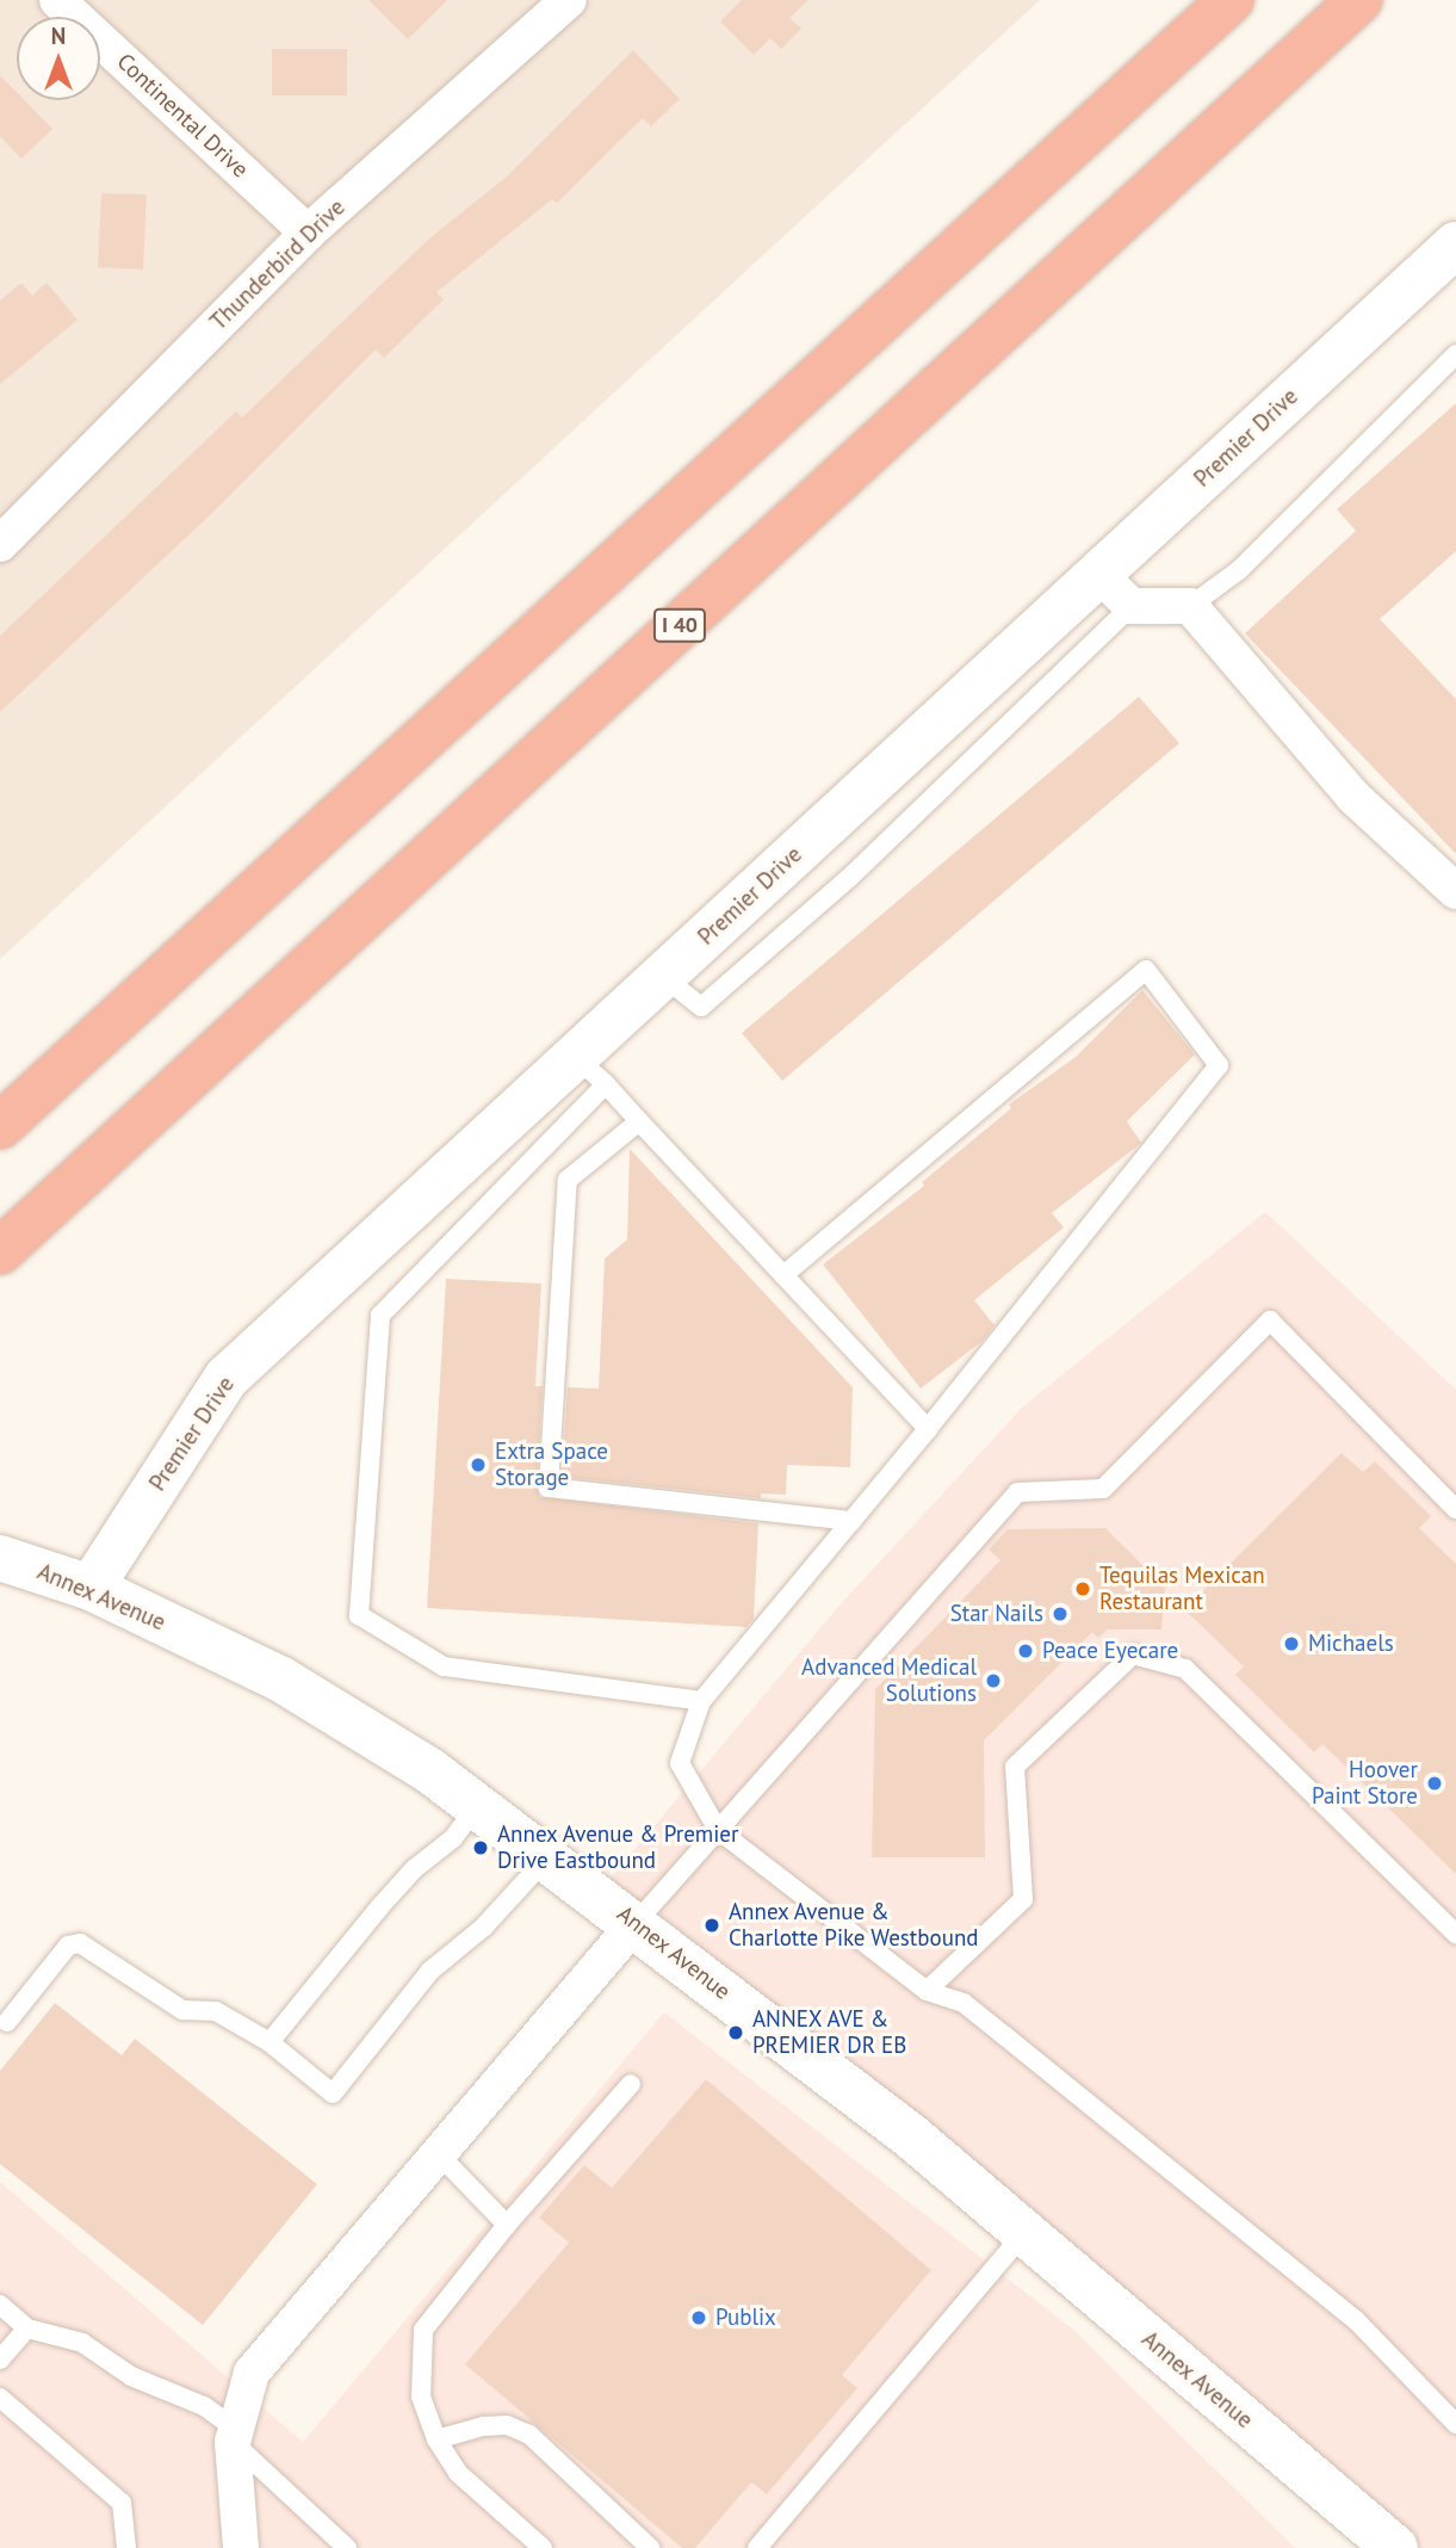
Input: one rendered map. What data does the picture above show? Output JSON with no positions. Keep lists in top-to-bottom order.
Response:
{
  "streets": {
    "highway": ["I 40"],
    "street": [
      "Continental Drive",
      "Thunderbird Drive",
      "Premier Drive",
      "Annex Avenue"
    ]
  },
  "crossings": [
    ["Continental Drive", "Thunderbird Drive"],
    ["Premier Drive", "Annex Avenue"]
  ],
  "places": [
    "Extra Space Storage",
    "Tequilas Mexican Restaurant",
    "Star Nails",
    "Michaels",
    "Peace Eyecare",
    "Advanced Medical Solutions",
    "Hoover Paint Store",
    "Annex Avenue & Premier Drive Eastbound",
    "Annex Avenue & Charlotte Pike Westbound",
    "ANNEX AVE & PREMIER DR EB",
    "Publix"
  ],
  "north": "top"
}
